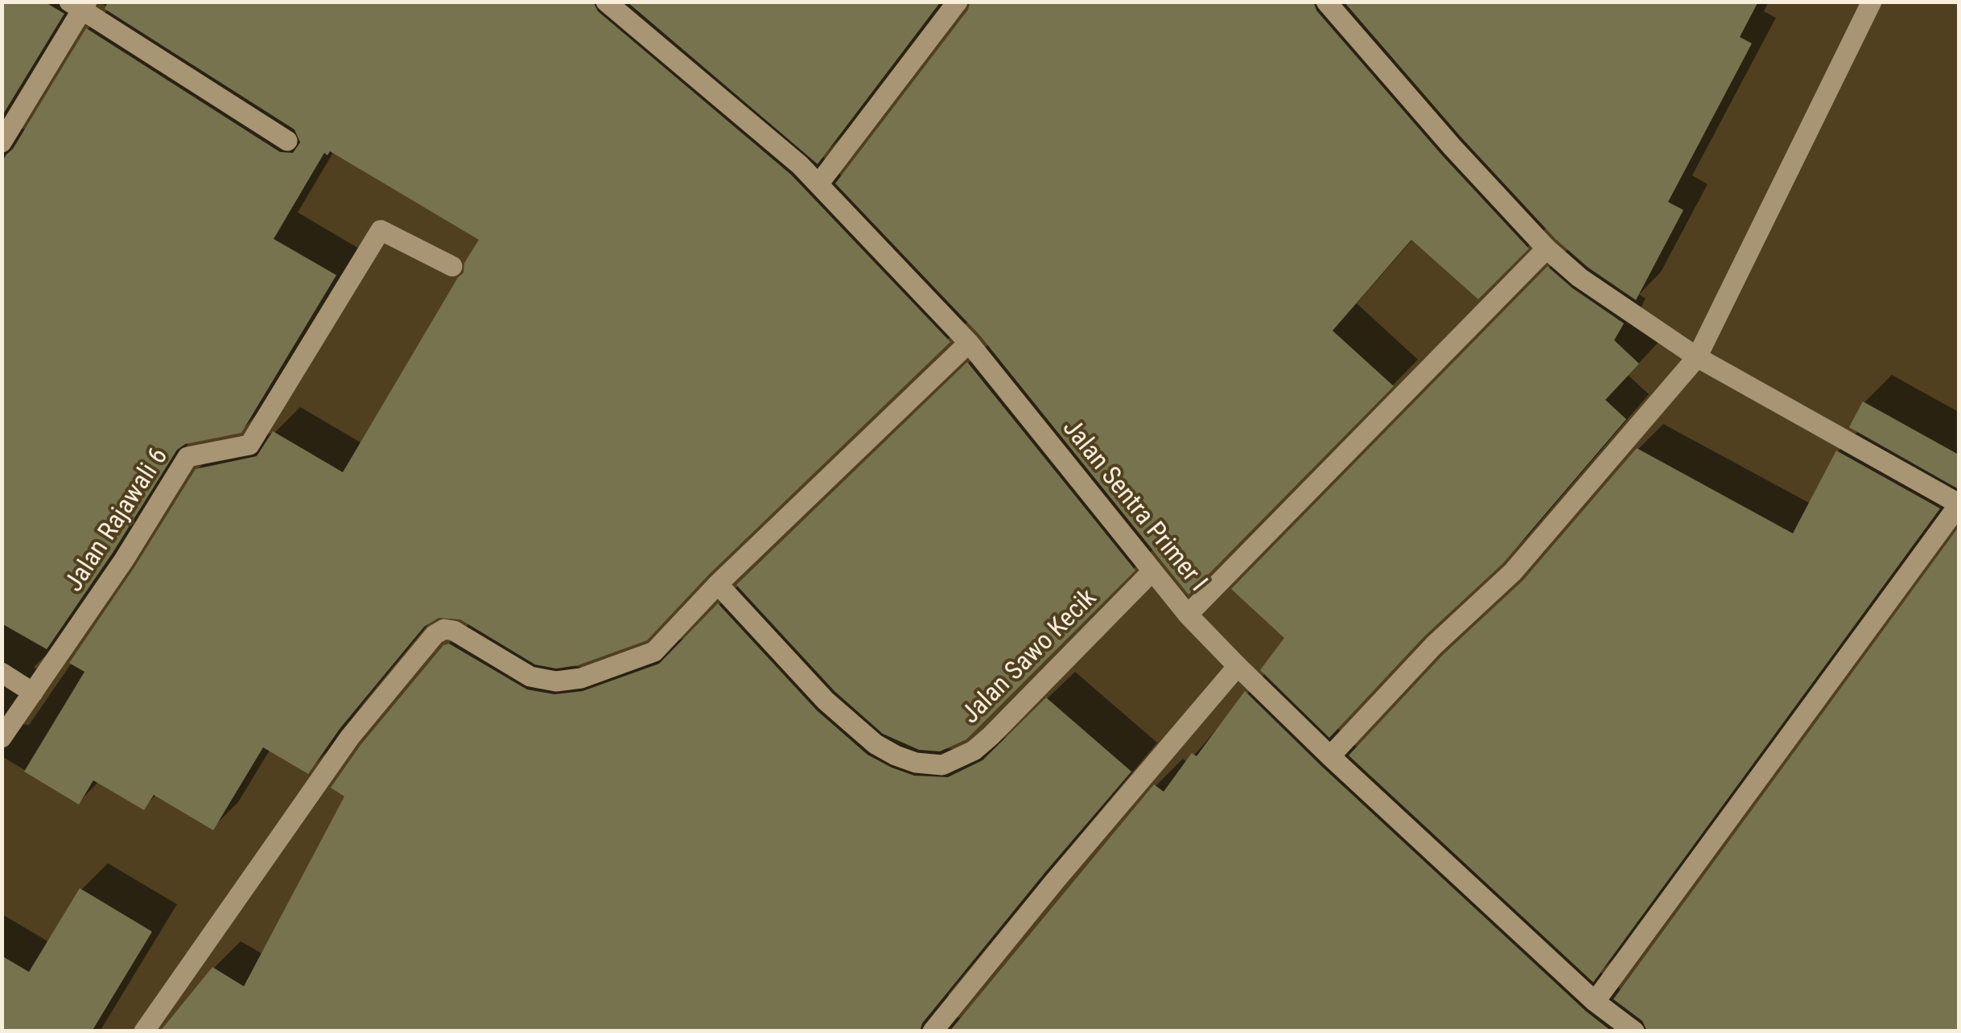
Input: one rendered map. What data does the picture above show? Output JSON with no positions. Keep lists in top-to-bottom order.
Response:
{
  "streets": {
    "street": ["Jalan Sentra Primer I", "Jalan Rajawali 6", "Jalan Sawo Kecik"]
  },
  "crossings": [
    ["Jalan Sentra Primer I", "Jalan Sawo Kecik"]
  ]
}
